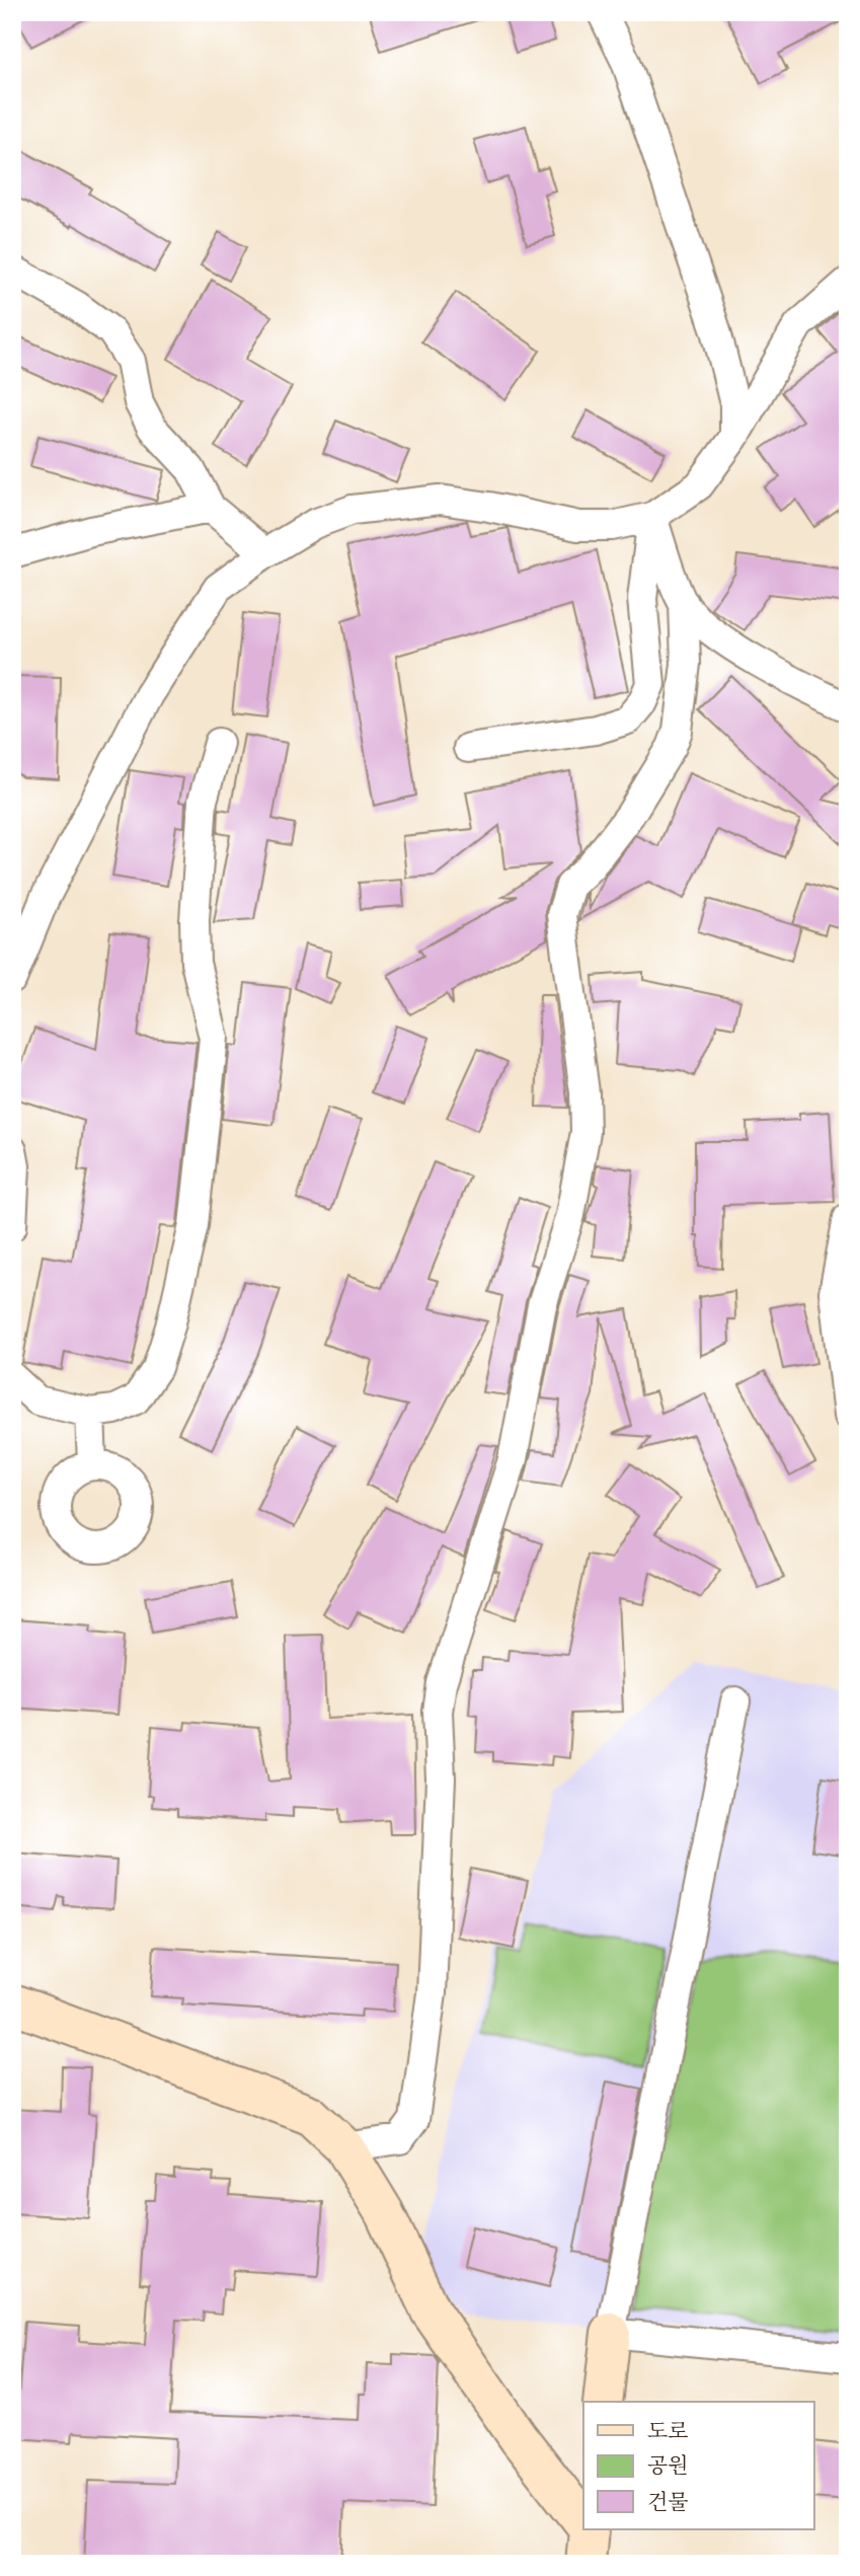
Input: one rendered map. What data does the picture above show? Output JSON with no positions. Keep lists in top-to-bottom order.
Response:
{
  "legend": ["도로", "공원", "건물"]
}
